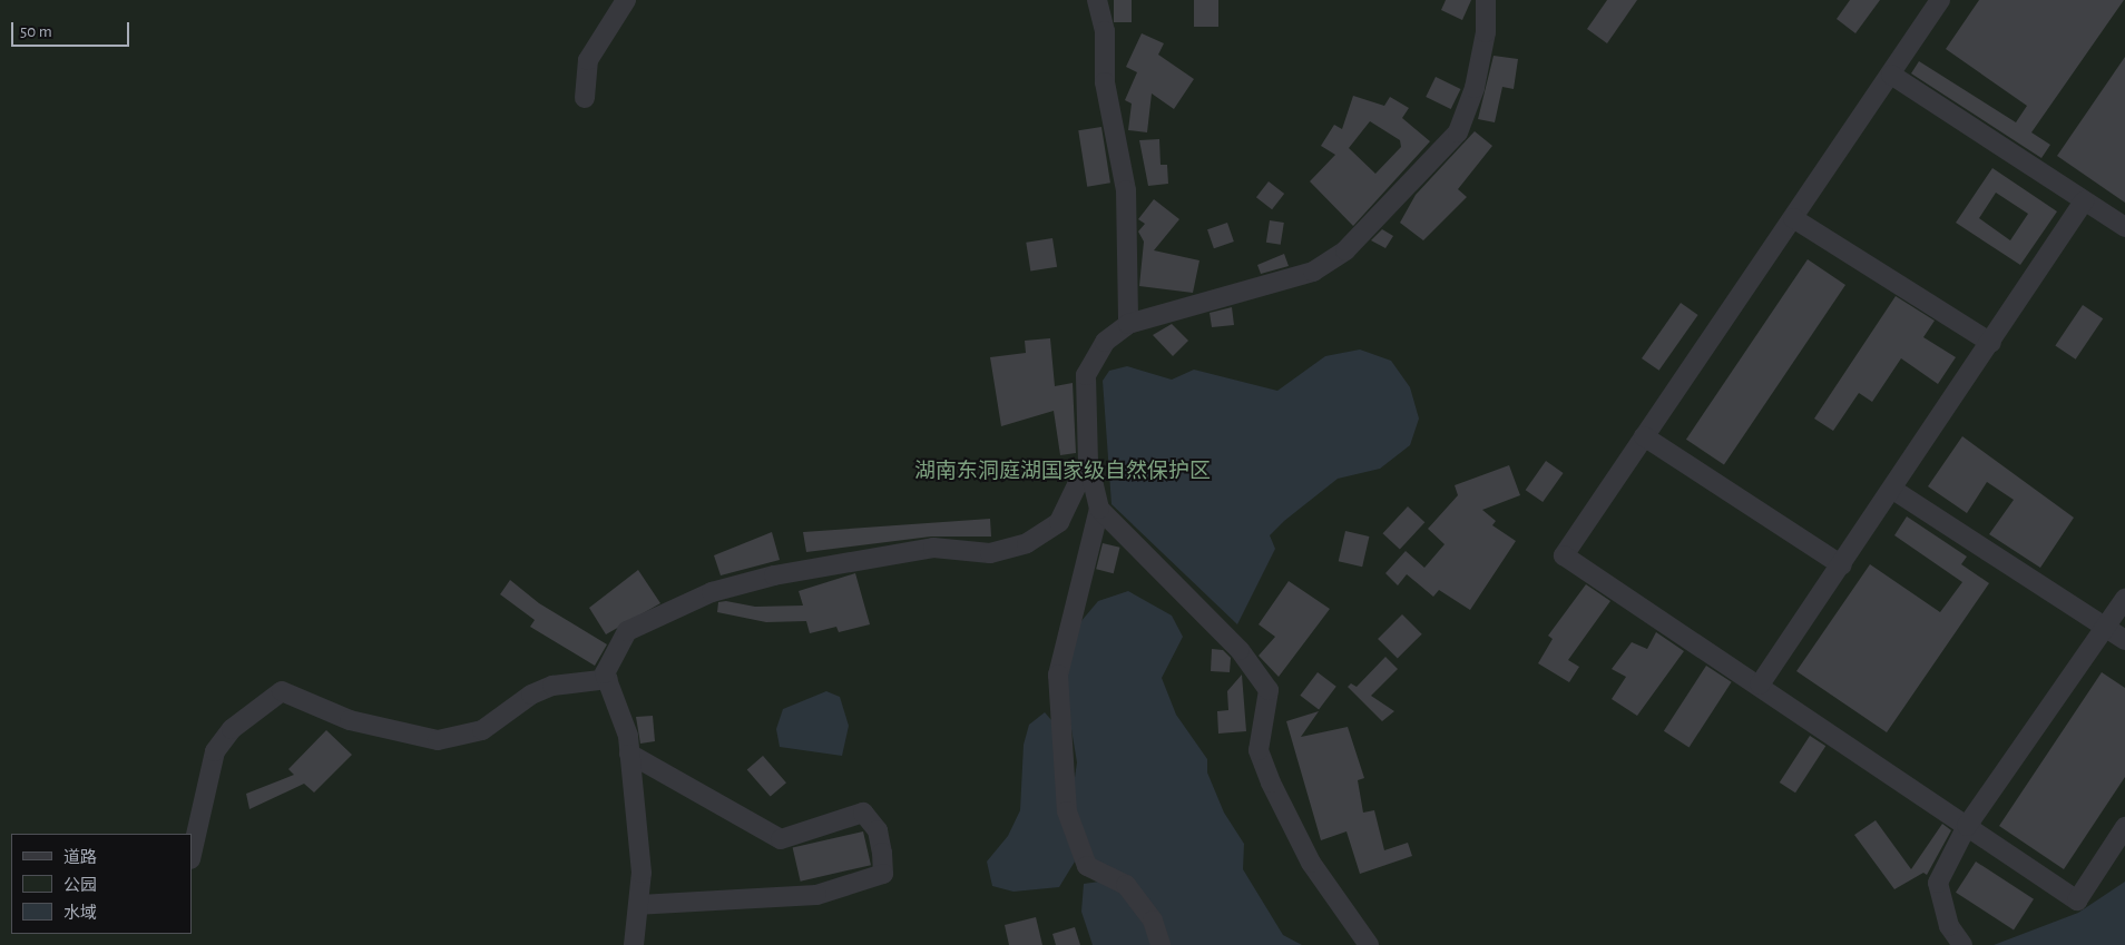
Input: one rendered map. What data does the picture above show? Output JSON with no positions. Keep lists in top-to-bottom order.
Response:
{
  "parks": ["湖南东洞庭湖国家级自然保护区"],
  "legend": ["道路", "公园", "水域"],
  "scale_bar": "50 m"
}
